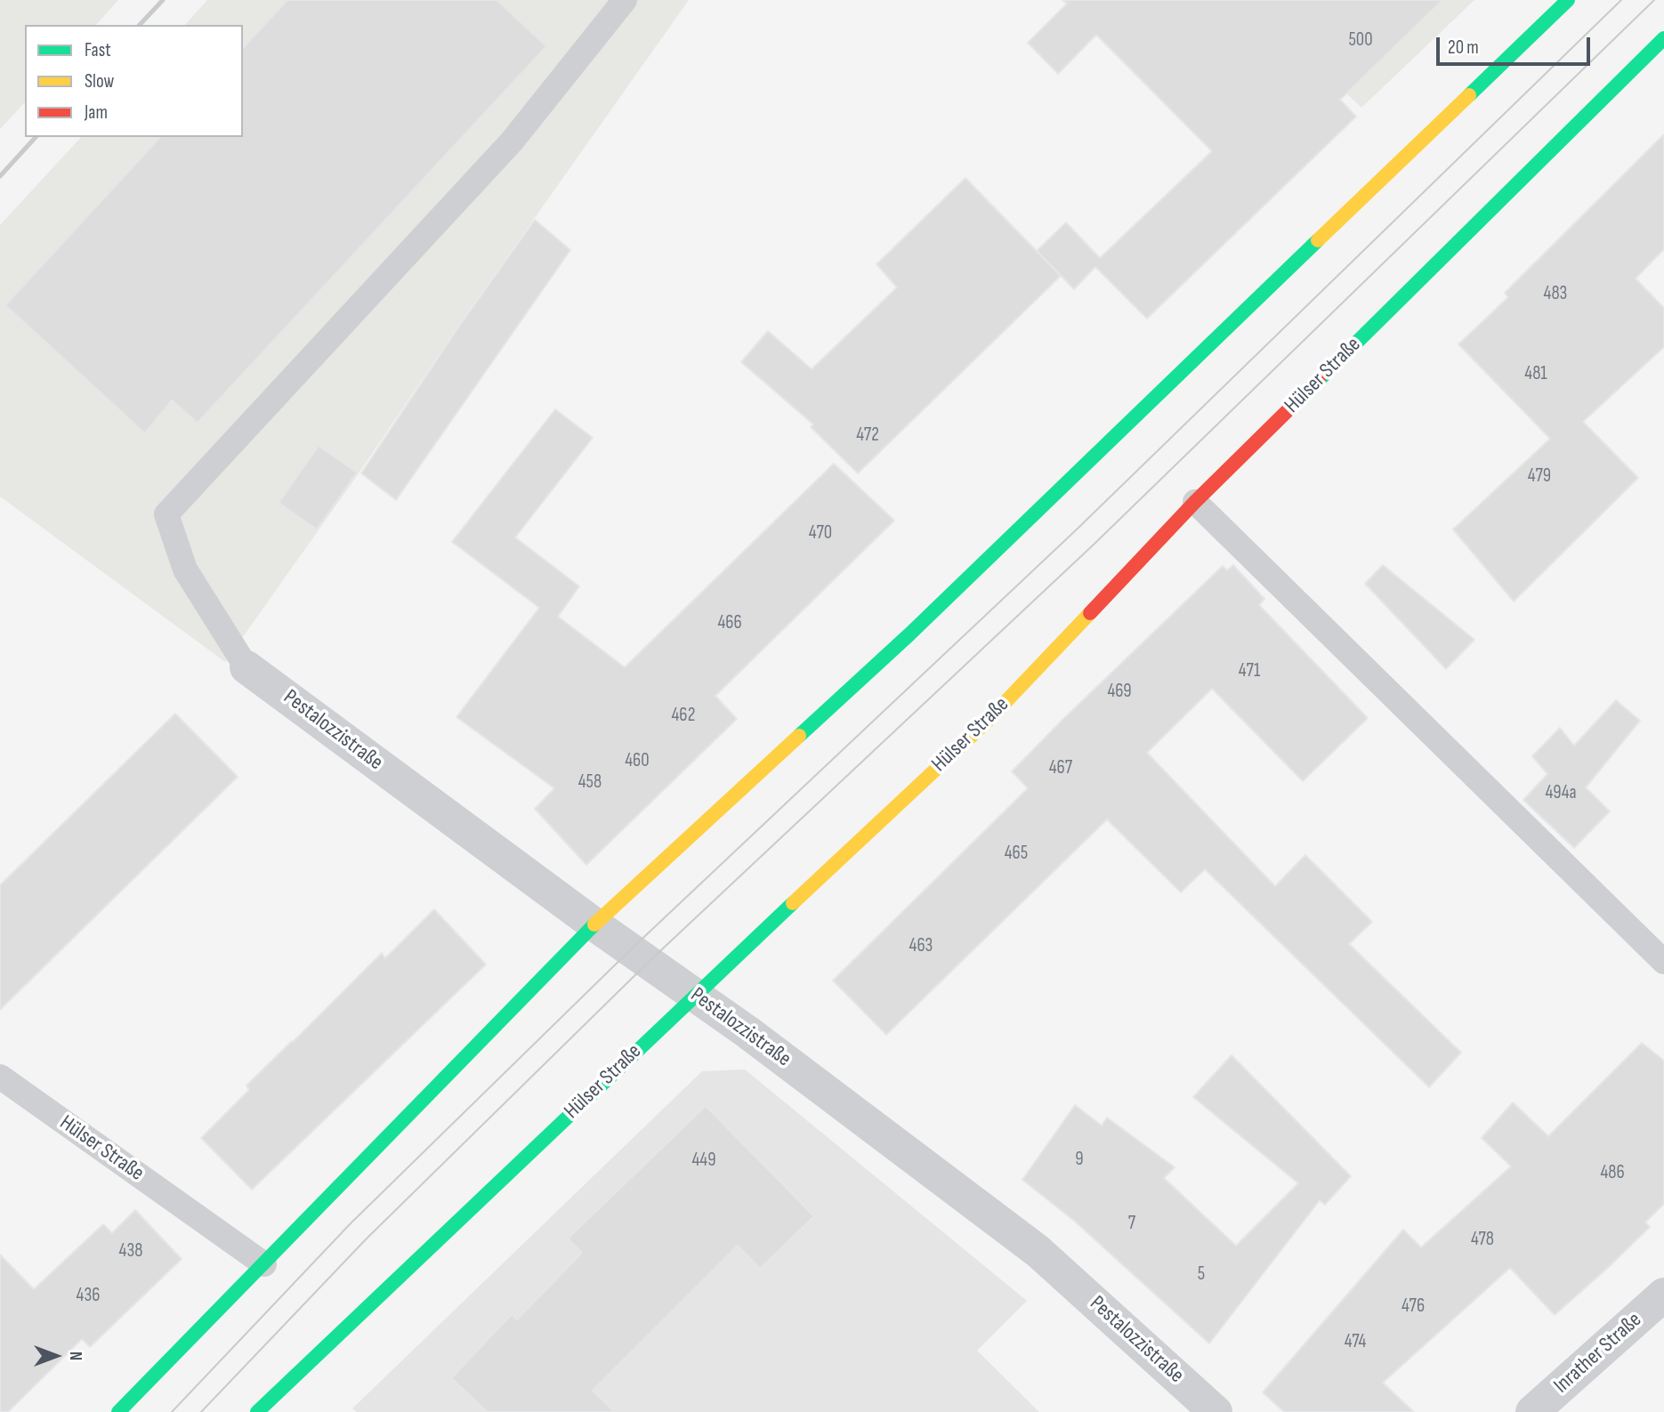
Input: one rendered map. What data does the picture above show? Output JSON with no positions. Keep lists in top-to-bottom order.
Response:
{
  "streets": {
    "street": ["Hülser Straße", "Pestalozzistraße", "Inrather Straße"]
  },
  "crossings": [
    ["Hülser Straße", "Pestalozzistraße"]
  ],
  "house_numbers": [
    "500",
    "483",
    "481",
    "472",
    "479",
    "470",
    "466",
    "471",
    "469",
    "462",
    "460",
    "467",
    "458",
    "494a",
    "465",
    "463",
    "9",
    "449",
    "486",
    "7",
    "478",
    "438",
    "5",
    "436",
    "476",
    "474"
  ],
  "legend": ["Fast", "Slow", "Jam"],
  "scale_bar": "20 m",
  "north": "right"
}
